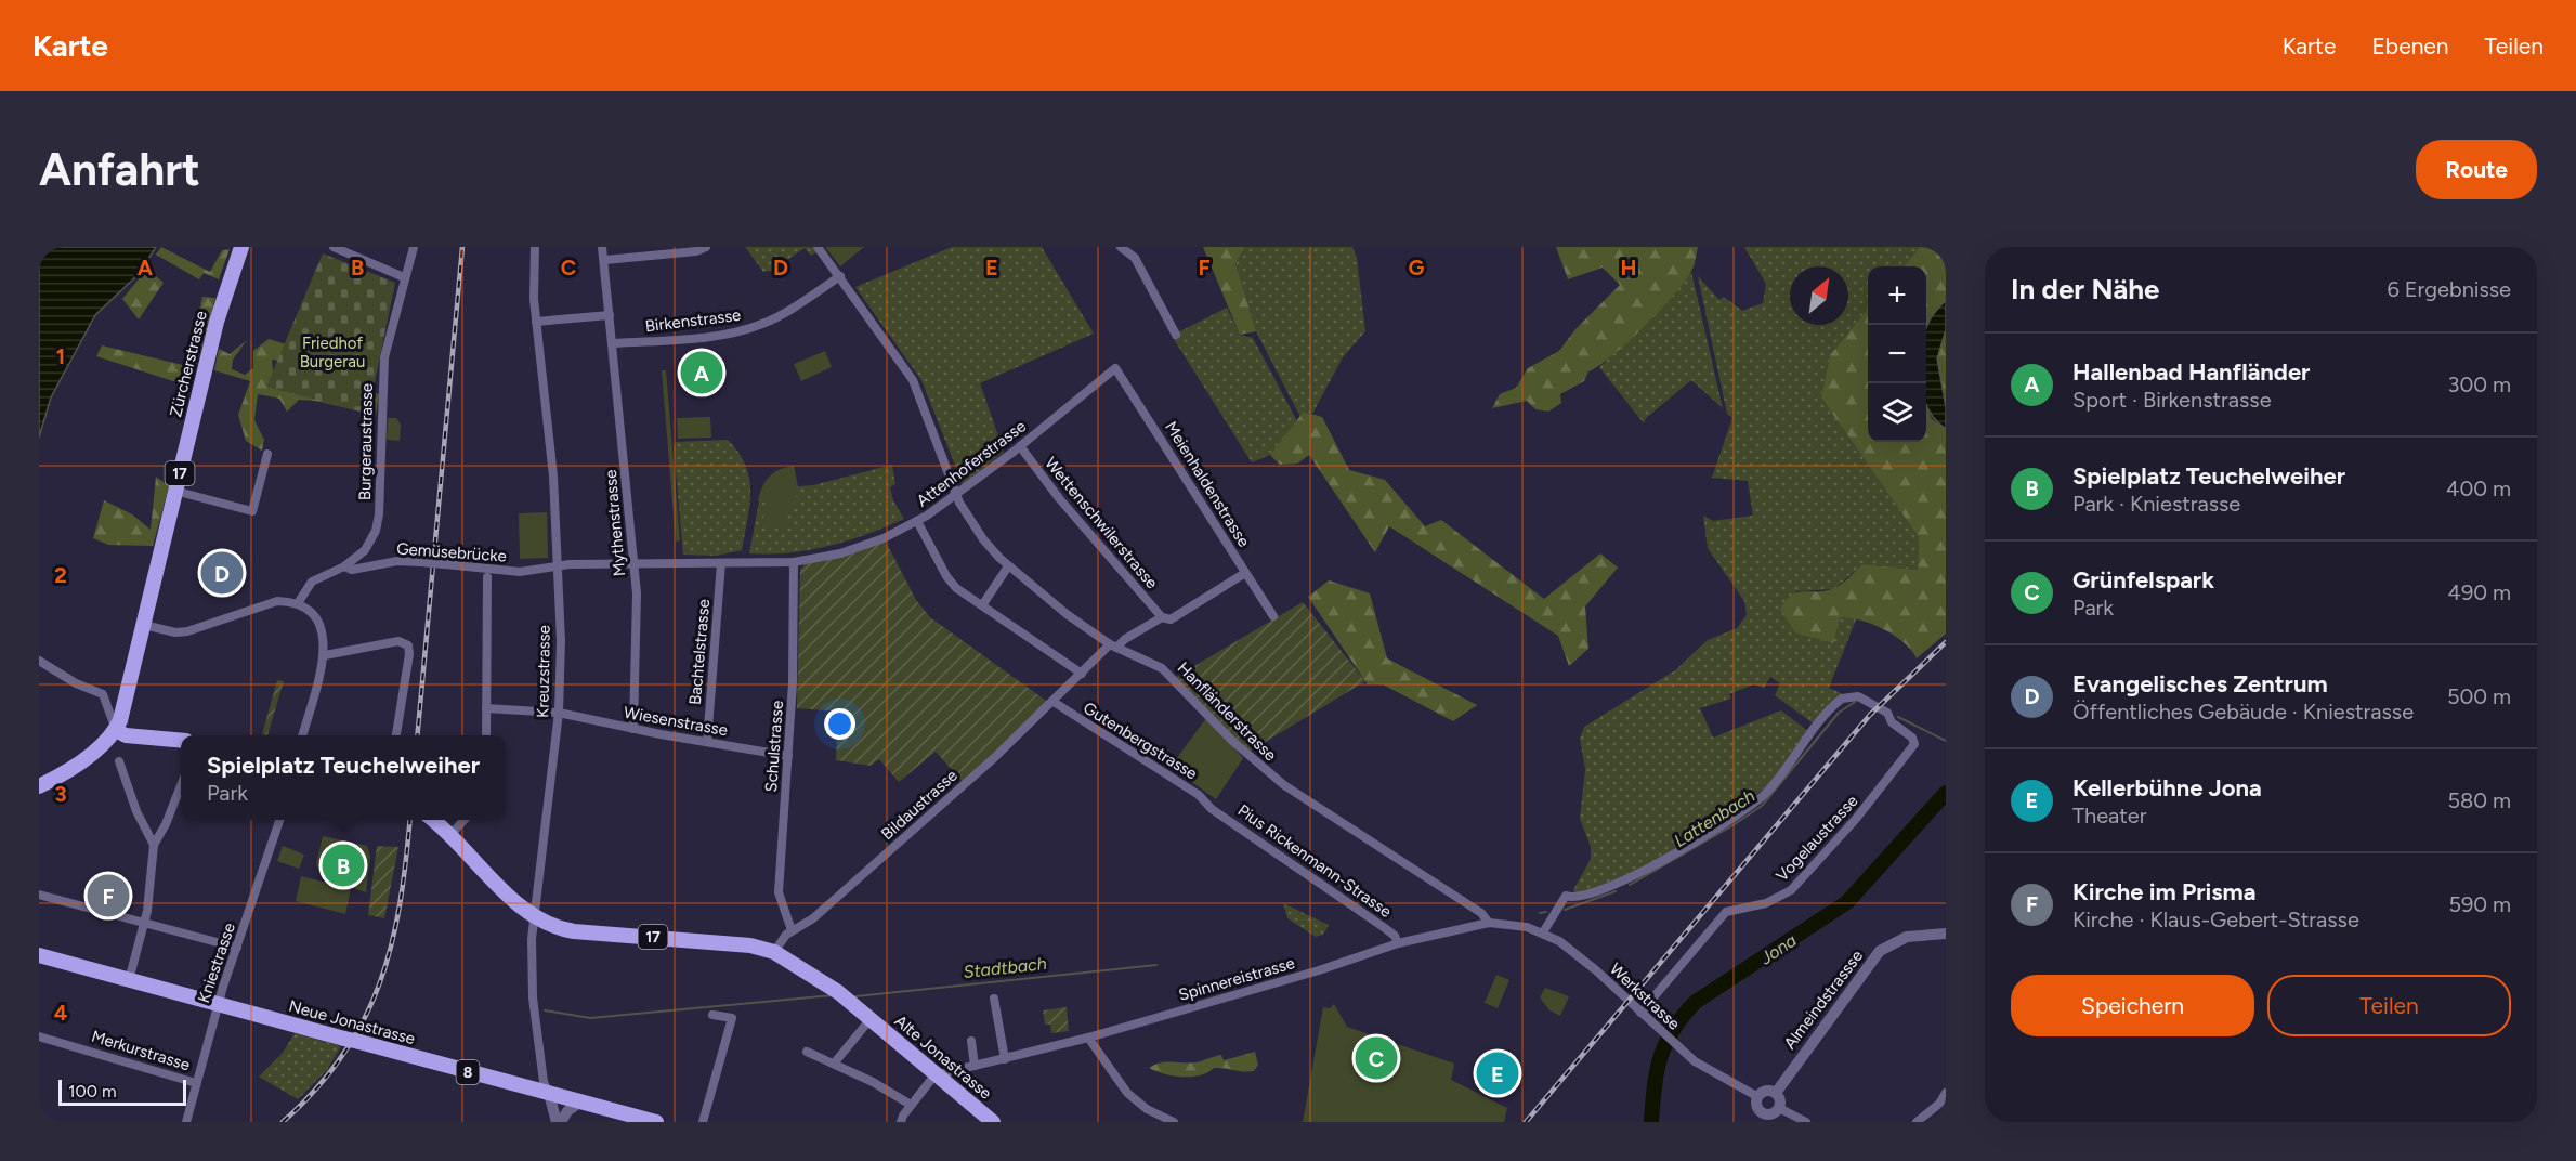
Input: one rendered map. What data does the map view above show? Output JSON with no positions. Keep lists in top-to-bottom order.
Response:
{
  "streets": {
    "main road": [
      "Zürcherstrasse",
      "17",
      "Neue Jonastrasse",
      "Alte Jonastrasse",
      "8"
    ],
    "street": [
      "Birkenstrasse",
      "Burgeraustrasse",
      "Attenhoferstrasse",
      "Meienhaldenstrasse",
      "Mythenstrasse",
      "Wettenschwilerstrasse",
      "Gemüsebrücke",
      "Bachtelstrasse",
      "Kreuzstrasse",
      "Hanfländerstrasse",
      "Wiesenstrasse",
      "Gutenbergstrasse",
      "Schulstrasse",
      "Bildaustrasse",
      "Vogelaustrasse",
      "Pius Rickenmann-Strasse",
      "Kniestrasse",
      "Spinnereistrasse",
      "Werkstrasse",
      "Almeindstrassse",
      "Merkurstrasse"
    ]
  },
  "crossings": [
    ["Birkenstrasse", "Mythenstrasse"],
    ["Birkenstrasse", "Hanfländerstrasse"],
    ["Burgeraustrasse", "Gemüsebrücke"],
    ["Attenhoferstrasse", "Meienhaldenstrasse"],
    ["Attenhoferstrasse", "Mythenstrasse"],
    ["Attenhoferstrasse", "Wettenschwilerstrasse"],
    ["Attenhoferstrasse", "Gemüsebrücke"],
    ["Attenhoferstrasse", "Bachtelstrasse"],
    ["Attenhoferstrasse", "Kreuzstrasse"],
    ["Attenhoferstrasse", "Hanfländerstrasse"],
    ["Attenhoferstrasse", "Schulstrasse"],
    ["Meienhaldenstrasse", "Bildaustrasse"],
    ["Mythenstrasse", "Wiesenstrasse"],
    ["Wettenschwilerstrasse", "Bildaustrasse"],
    ["Gemüsebrücke", "Kreuzstrasse"],
    ["Bachtelstrasse", "Wiesenstrasse"],
    ["Kreuzstrasse", "Wiesenstrasse"],
    ["Kreuzstrasse", "Neue Jonastrasse"],
    ["Kreuzstrasse", "Alte Jonastrasse"],
    ["Hanfländerstrasse", "Bildaustrasse"],
    ["Hanfländerstrasse", "Spinnereistrasse"],
    ["Wiesenstrasse", "Schulstrasse"],
    ["Gutenbergstrasse", "Bildaustrasse"],
    ["Gutenbergstrasse", "Pius Rickenmann-Strasse"],
    ["Schulstrasse", "Bildaustrasse"],
    ["Bildaustrasse", "Alte Jonastrasse"],
    ["Vogelaustrasse", "Werkstrasse"],
    ["Pius Rickenmann-Strasse", "Spinnereistrasse"],
    ["Kniestrasse", "Neue Jonastrasse"],
    ["Kniestrasse", "Merkurstrasse"],
    ["Spinnereistrasse", "Werkstrasse"],
    ["Spinnereistrasse", "Alte Jonastrasse"],
    ["Werkstrasse", "Almeindstrassse"]
  ],
  "water": ["Lattenbach", "Jona", "Stadtbach"],
  "parks": ["Friedhof Burgerau"],
  "scale_bar": "100 m",
  "north": "top right",
  "page": {
    "header": "Karte",
    "nav": ["Karte", "Ebenen", "Teilen"],
    "buttons": [
      "Route",
      ["Speichern", "Teilen"]
    ],
    "title": "Anfahrt",
    "heading": ["In der Nähe", "6 Ergebnisse"],
    "map_buttons": ["+", "−"],
    "list": [
      {
        "mark": "A",
        "name": "Hallenbad Hanfländer",
        "note": "Sport · Birkenstrasse",
        "value": "300 m"
      },
      {
        "mark": "B",
        "name": "Spielplatz Teuchelweiher",
        "note": "Park · Kniestrasse",
        "value": "400 m"
      },
      {
        "mark": "C",
        "name": "Grünfelspark",
        "note": "Park",
        "value": "490 m"
      },
      {
        "mark": "D",
        "name": "Evangelisches Zentrum",
        "note": "Öffentliches Gebäude · Kniestrasse",
        "value": "500 m"
      },
      {
        "mark": "E",
        "name": "Kellerbühne Jona",
        "note": "Theater",
        "value": "580 m"
      },
      {
        "mark": "F",
        "name": "Kirche im Prisma",
        "note": "Kirche · Klaus-Gebert-Strasse",
        "value": "590 m"
      }
    ],
    "pins": [
      "A",
      "D",
      "B",
      "F",
      "C",
      "E"
    ],
    "popup": ["Spielplatz Teuchelweiher", "Park"],
    "scale": "100 m"
  },
  "grid": {
    "columns": [
      "A",
      "B",
      "C",
      "D",
      "E",
      "F",
      "G",
      "H"
    ],
    "rows": [
      "1",
      "2",
      "3",
      "4"
    ]
  }
}
